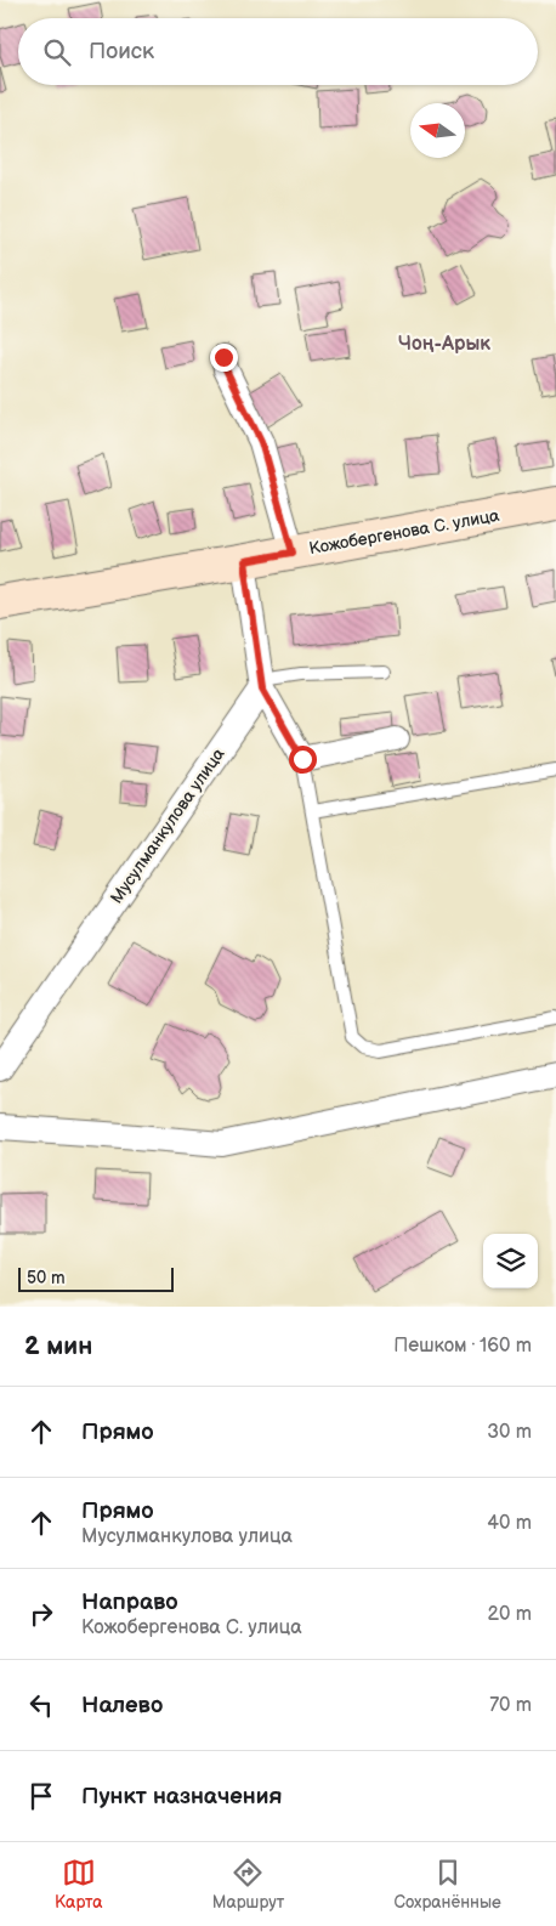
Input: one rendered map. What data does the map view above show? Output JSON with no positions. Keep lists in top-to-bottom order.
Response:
{
  "streets": {
    "main road": ["Кожобергенова С. улица"],
    "street": ["Мусулманкулова улица"]
  },
  "districts": ["Чоң-Арык"],
  "scale_bar": "50 m",
  "north": "left",
  "page": {
    "search": "Поиск",
    "scale": "50 m",
    "heading": ["2 мин", "Пешком · 160 m"],
    "list": [
      ["Прямо", "30 m"],
      ["Прямо", "Мусулманкулова улица", "40 m"],
      ["Направо", "Кожобергенова С. улица", "20 m"],
      ["Налево", "70 m"],
      "Пункт назначения"
    ],
    "nav": ["Карта", "Маршрут", "Сохранённые"]
  }
}
